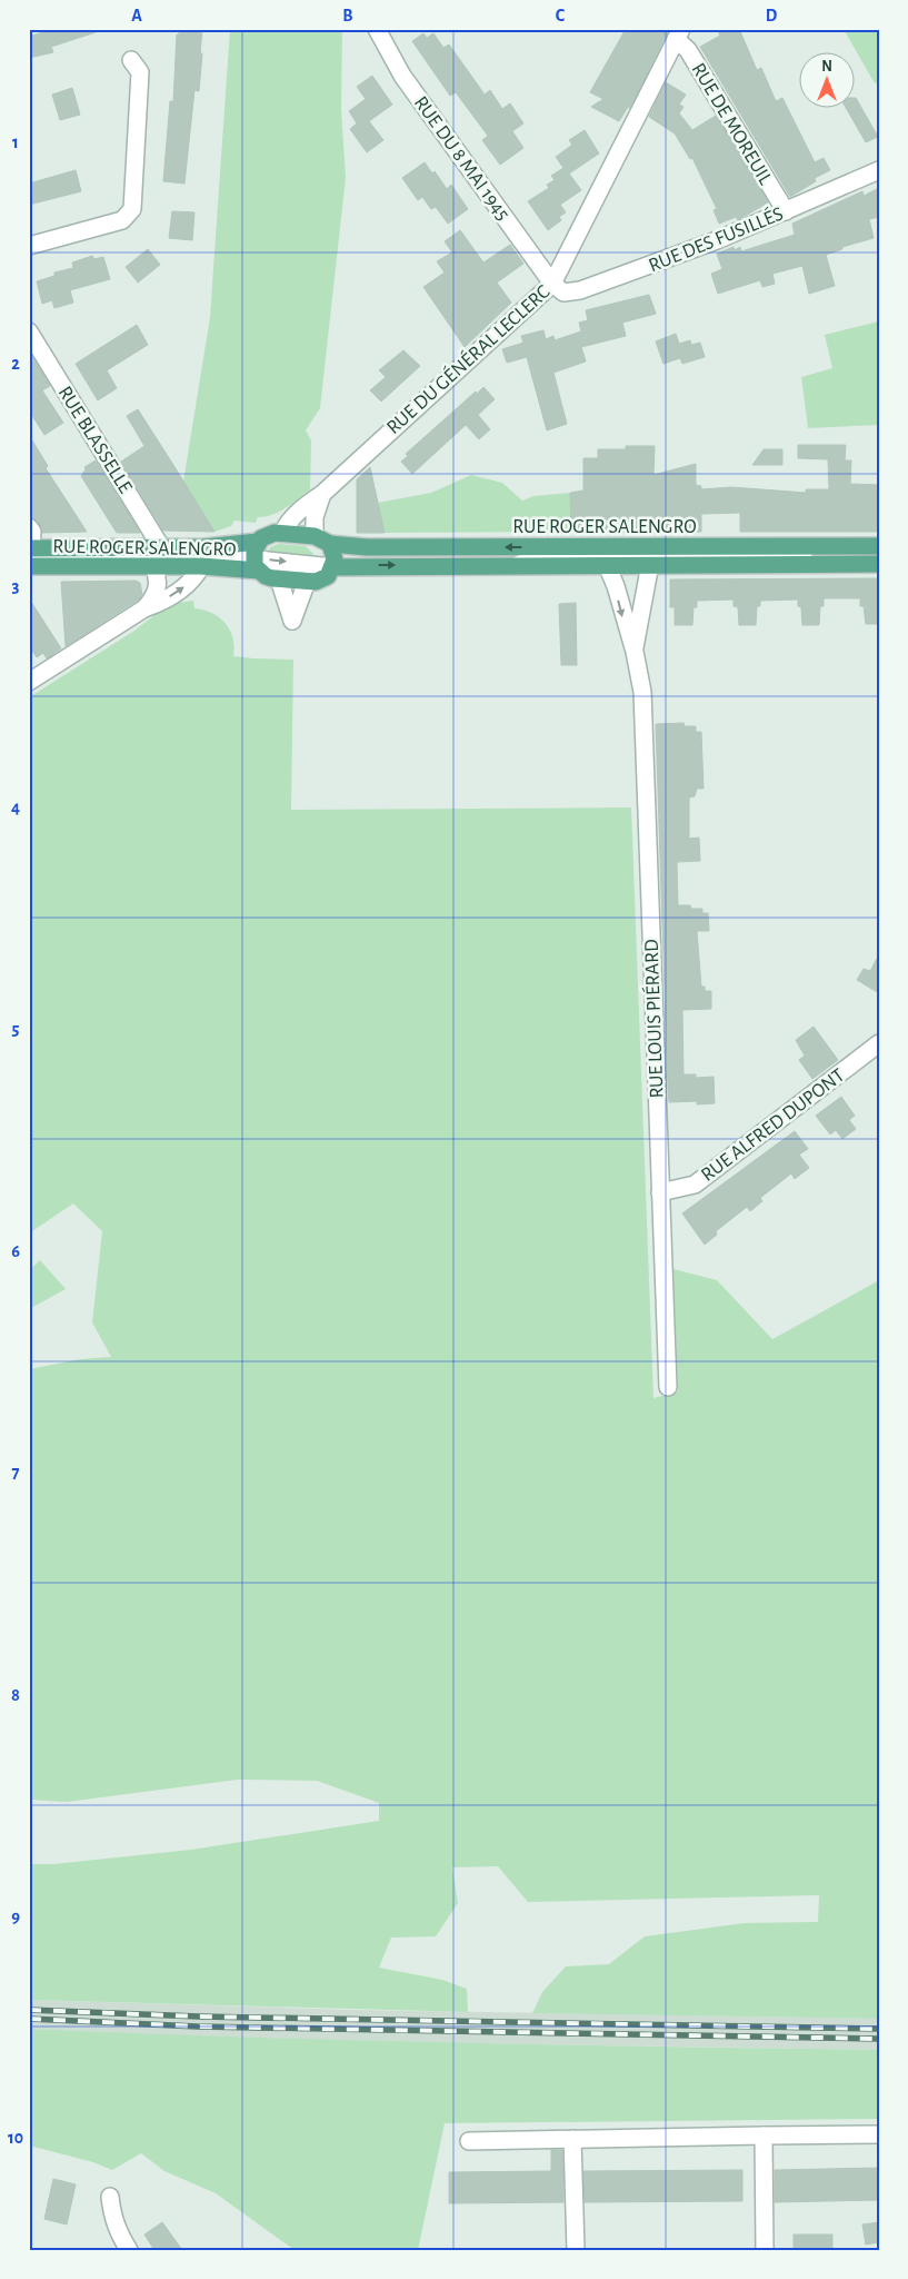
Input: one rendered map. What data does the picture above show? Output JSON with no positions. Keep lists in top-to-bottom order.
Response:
{
  "streets": {
    "main road": ["RUE ROGER SALENGRO"],
    "street": [
      "RUE DE MOREUIL",
      "RUE DU 8 MAI 1945",
      "RUE DES FUSILLÉS",
      "RUE DU GÉNÉRAL LECLERC",
      "RUE BLASSELLE",
      "RUE LOUIS PIÉRARD",
      "RUE ALFRED DUPONT"
    ]
  },
  "crossings": [
    ["RUE DE MOREUIL", "RUE DES FUSILLÉS"],
    ["RUE DE MOREUIL", "RUE DU GÉNÉRAL LECLERC"],
    ["RUE DU 8 MAI 1945", "RUE DES FUSILLÉS"],
    ["RUE DU 8 MAI 1945", "RUE DU GÉNÉRAL LECLERC"],
    ["RUE DES FUSILLÉS", "RUE DU GÉNÉRAL LECLERC"],
    ["RUE BLASSELLE", "RUE ROGER SALENGRO"],
    ["RUE ROGER SALENGRO", "RUE LOUIS PIÉRARD"],
    ["RUE LOUIS PIÉRARD", "RUE ALFRED DUPONT"]
  ],
  "north": "top",
  "grid": {
    "columns": [
      "A",
      "B",
      "C",
      "D"
    ],
    "rows": [
      "1",
      "2",
      "3",
      "4",
      "5",
      "6",
      "7",
      "8",
      "9",
      "10"
    ]
  }
}
